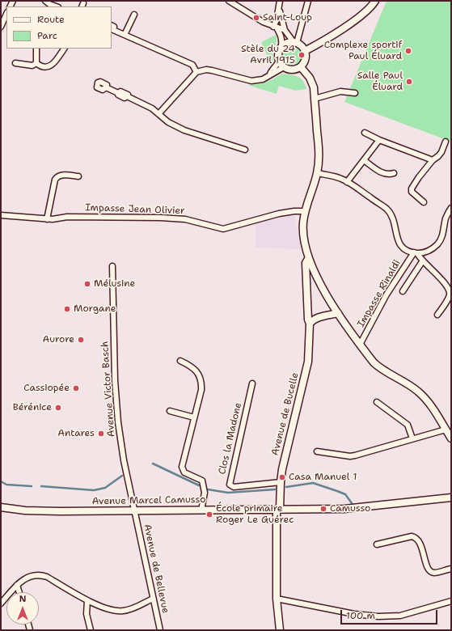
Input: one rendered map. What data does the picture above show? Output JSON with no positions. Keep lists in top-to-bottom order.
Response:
{
  "streets": {
    "street": [
      "Impasse Jean Olivier",
      "Impasse Rinaldi",
      "Avenue Victor Basch",
      "Avenue de Bucelle",
      "Clos la Madone",
      "Avenue Marcel Camusso",
      "Avenue de Bellevue"
    ]
  },
  "crossings": [
    ["Avenue Victor Basch", "Avenue Marcel Camusso"],
    ["Avenue Victor Basch", "Avenue de Bellevue"],
    ["Avenue de Bucelle", "Clos la Madone"],
    ["Avenue de Bucelle", "Avenue Marcel Camusso"],
    ["Avenue Marcel Camusso", "Avenue de Bellevue"]
  ],
  "places": [
    "Saint-Loup",
    "Complexe sportif Paul Éluard",
    "Stèle du 24 Avril 1915",
    "Salle Paul Éluard",
    "Mélusine",
    "Morgane",
    "Aurore",
    "Cassiopée",
    "Bérénice",
    "Antares",
    "Casa Manuel 1",
    "Camusso",
    "École primaire Roger Le Guérec"
  ],
  "legend": ["Route", "Parc"],
  "scale_bar": "100 m",
  "north": "top"
}
